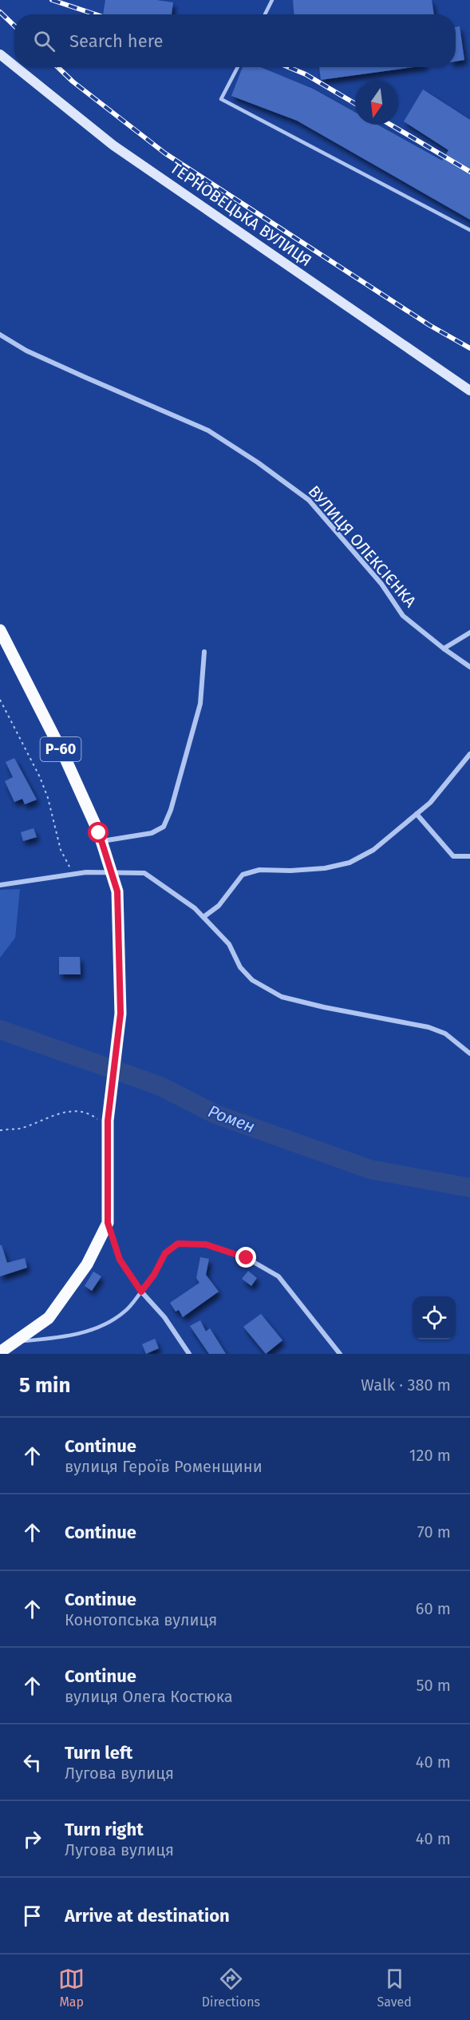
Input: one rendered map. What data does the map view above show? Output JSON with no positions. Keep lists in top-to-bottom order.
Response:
{
  "streets": {
    "main road": ["ТЕРНОВЕЦЬКА ВУЛИЦЯ", "Р-60"],
    "street": ["ВУЛИЦЯ ОЛЕКСІЄНКА"]
  },
  "water": ["Ромен"],
  "north": "bottom",
  "page": {
    "search": "Search here",
    "heading": ["5 min", "Walk · 380 m"],
    "list": [
      ["Continue", "вулиця Героїв Роменщини", "120 m"],
      ["Continue", "70 m"],
      ["Continue", "Конотопська вулиця", "60 m"],
      ["Continue", "вулиця Олега Костюка", "50 m"],
      ["Turn left", "Лугова вулиця", "40 m"],
      ["Turn right", "Лугова вулиця", "40 m"],
      "Arrive at destination"
    ],
    "nav": ["Map", "Directions", "Saved"]
  }
}
